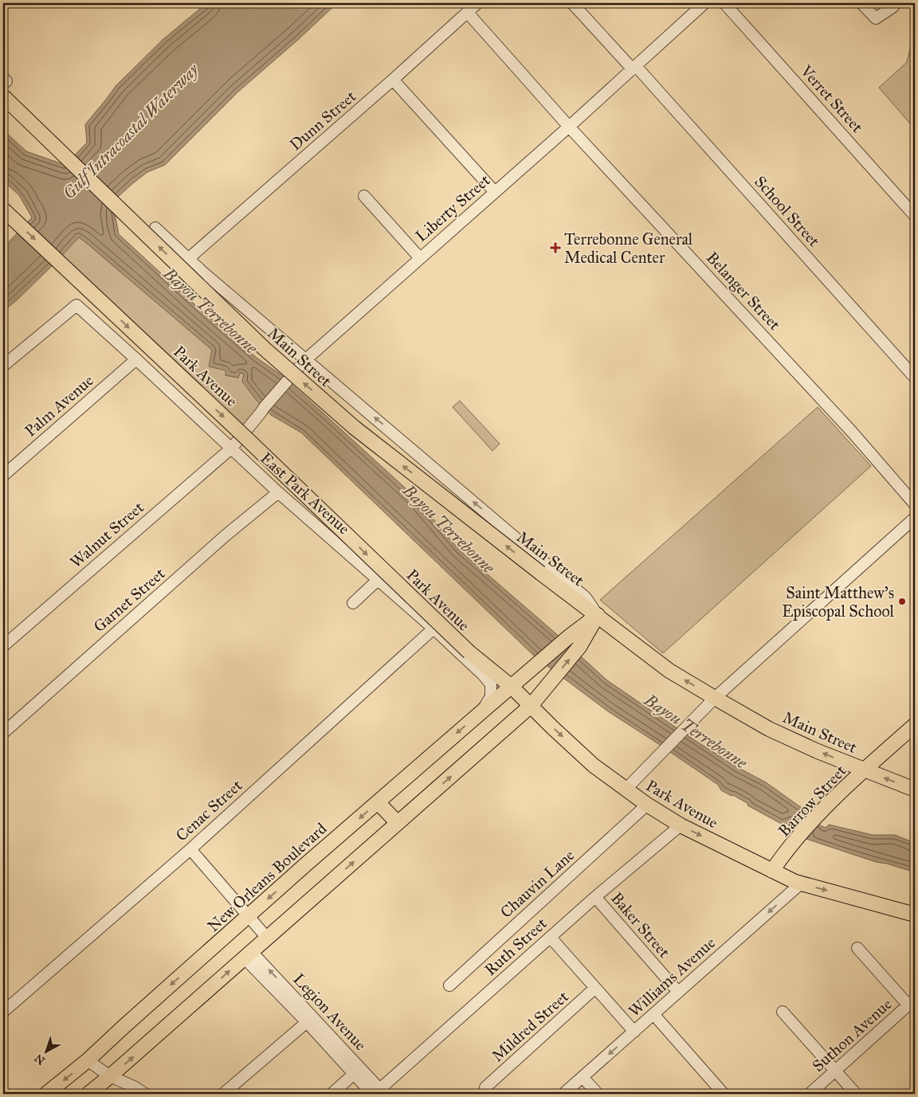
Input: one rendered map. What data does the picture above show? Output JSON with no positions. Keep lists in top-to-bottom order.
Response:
{
  "streets": {
    "main road": [
      "Main Street",
      "Park Avenue",
      "Barrow Street",
      "New Orleans Boulevard"
    ],
    "street": [
      "Verret Street",
      "Dunn Street",
      "Liberty Street",
      "School Street",
      "Belanger Street",
      "Palm Avenue",
      "East Park Avenue",
      "Walnut Street",
      "Garnet Street",
      "Cenac Street",
      "Chauvin Lane",
      "Baker Street",
      "Ruth Street",
      "Williams Avenue",
      "Legion Avenue",
      "Mildred Street",
      "Suthon Avenue"
    ]
  },
  "crossings": [
    ["Dunn Street", "Belanger Street"],
    ["Dunn Street", "Main Street"],
    ["Liberty Street", "School Street"],
    ["Liberty Street", "Belanger Street"],
    ["Liberty Street", "Main Street"],
    ["Liberty Street", "East Park Avenue"],
    ["Liberty Street", "Walnut Street"],
    ["Main Street", "Barrow Street"],
    ["Main Street", "New Orleans Boulevard"],
    ["Park Avenue", "Barrow Street"],
    ["Park Avenue", "New Orleans Boulevard"],
    ["Park Avenue", "Chauvin Lane"],
    ["Park Avenue", "Ruth Street"],
    ["Park Avenue", "Williams Avenue"],
    ["Palm Avenue", "East Park Avenue"],
    ["East Park Avenue", "Walnut Street"],
    ["East Park Avenue", "Garnet Street"],
    ["East Park Avenue", "Cenac Street"],
    ["East Park Avenue", "New Orleans Boulevard"],
    ["Baker Street", "Ruth Street"],
    ["Baker Street", "Williams Avenue"],
    ["Ruth Street", "Legion Avenue"]
  ],
  "one_way": ["Main Street", "Park Avenue", "Williams Avenue"],
  "water": ["Gulf Intracoastal Waterway", "Bayou Terrebonne"],
  "places": {
    "health": ["Terrebonne General Medical Center"],
    "other": ["Saint Matthew's Episcopal School"]
  },
  "north": "bottom left"
}
